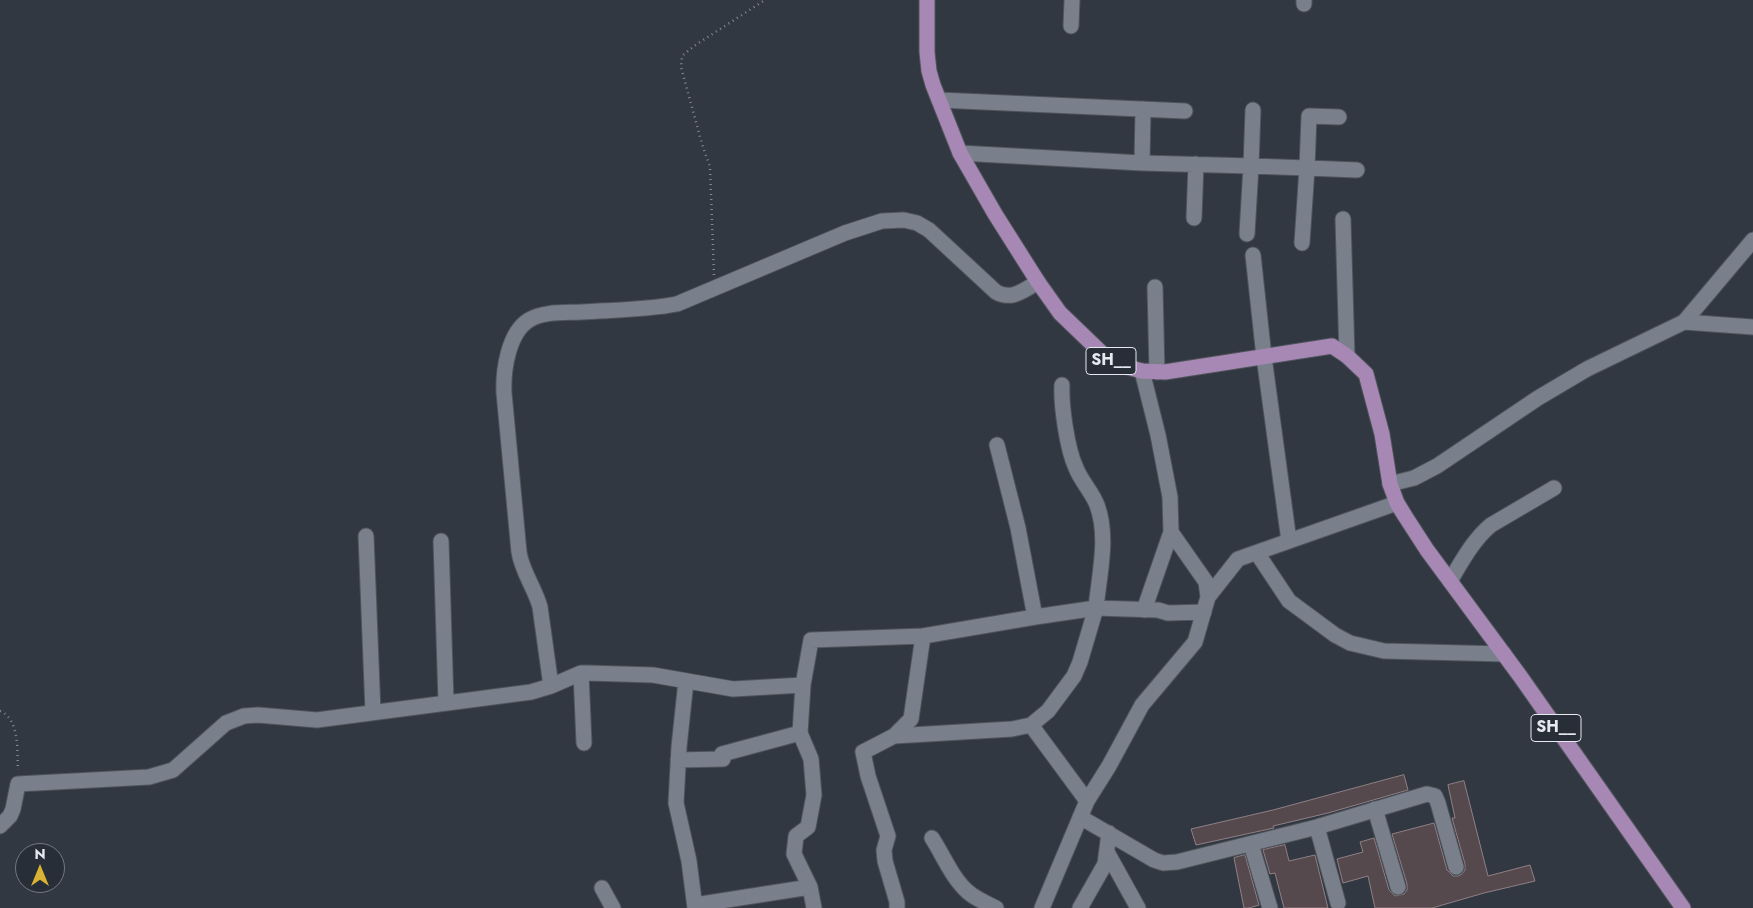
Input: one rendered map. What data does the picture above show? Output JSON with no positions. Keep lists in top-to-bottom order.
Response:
{
  "streets": {
    "main road": ["SH__"]
  },
  "north": "top"
}
